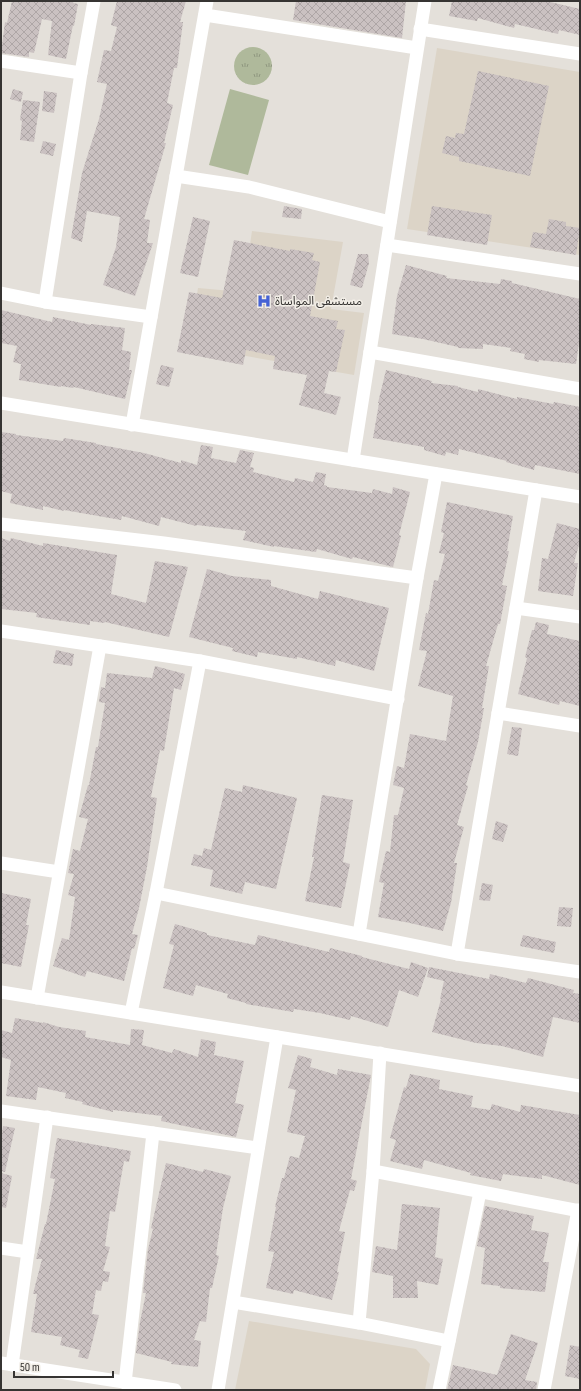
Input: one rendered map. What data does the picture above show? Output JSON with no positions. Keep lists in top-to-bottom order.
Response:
{
  "places": {
    "hospital": ["مستشفى المواساة"]
  },
  "scale_bar": "50 m"
}
